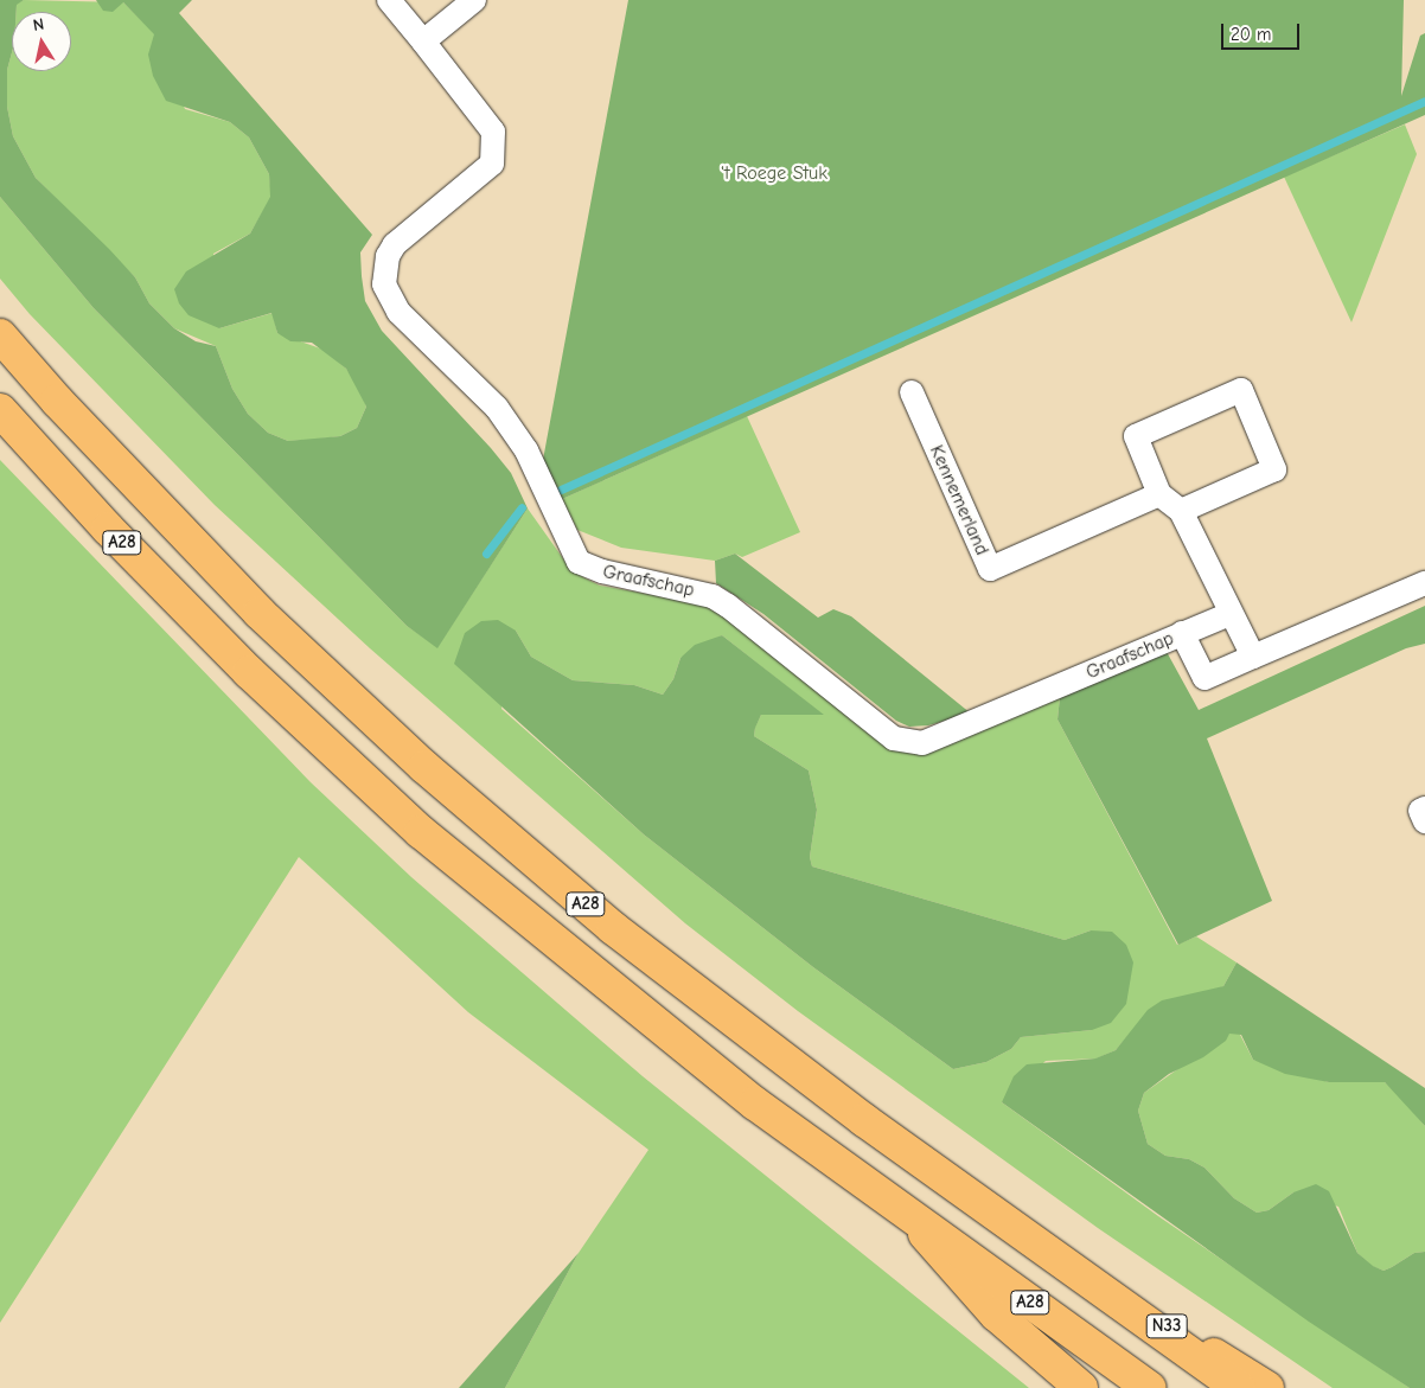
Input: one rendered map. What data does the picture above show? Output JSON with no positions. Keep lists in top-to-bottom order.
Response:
{
  "streets": {
    "highway": ["A28", "N33"],
    "street": ["Kennemerland", "Graafschap"]
  },
  "crossings": [
    ["A28", "N33"]
  ],
  "parks": ["'t Roege Stuk"],
  "scale_bar": "20 m",
  "north": "top"
}
